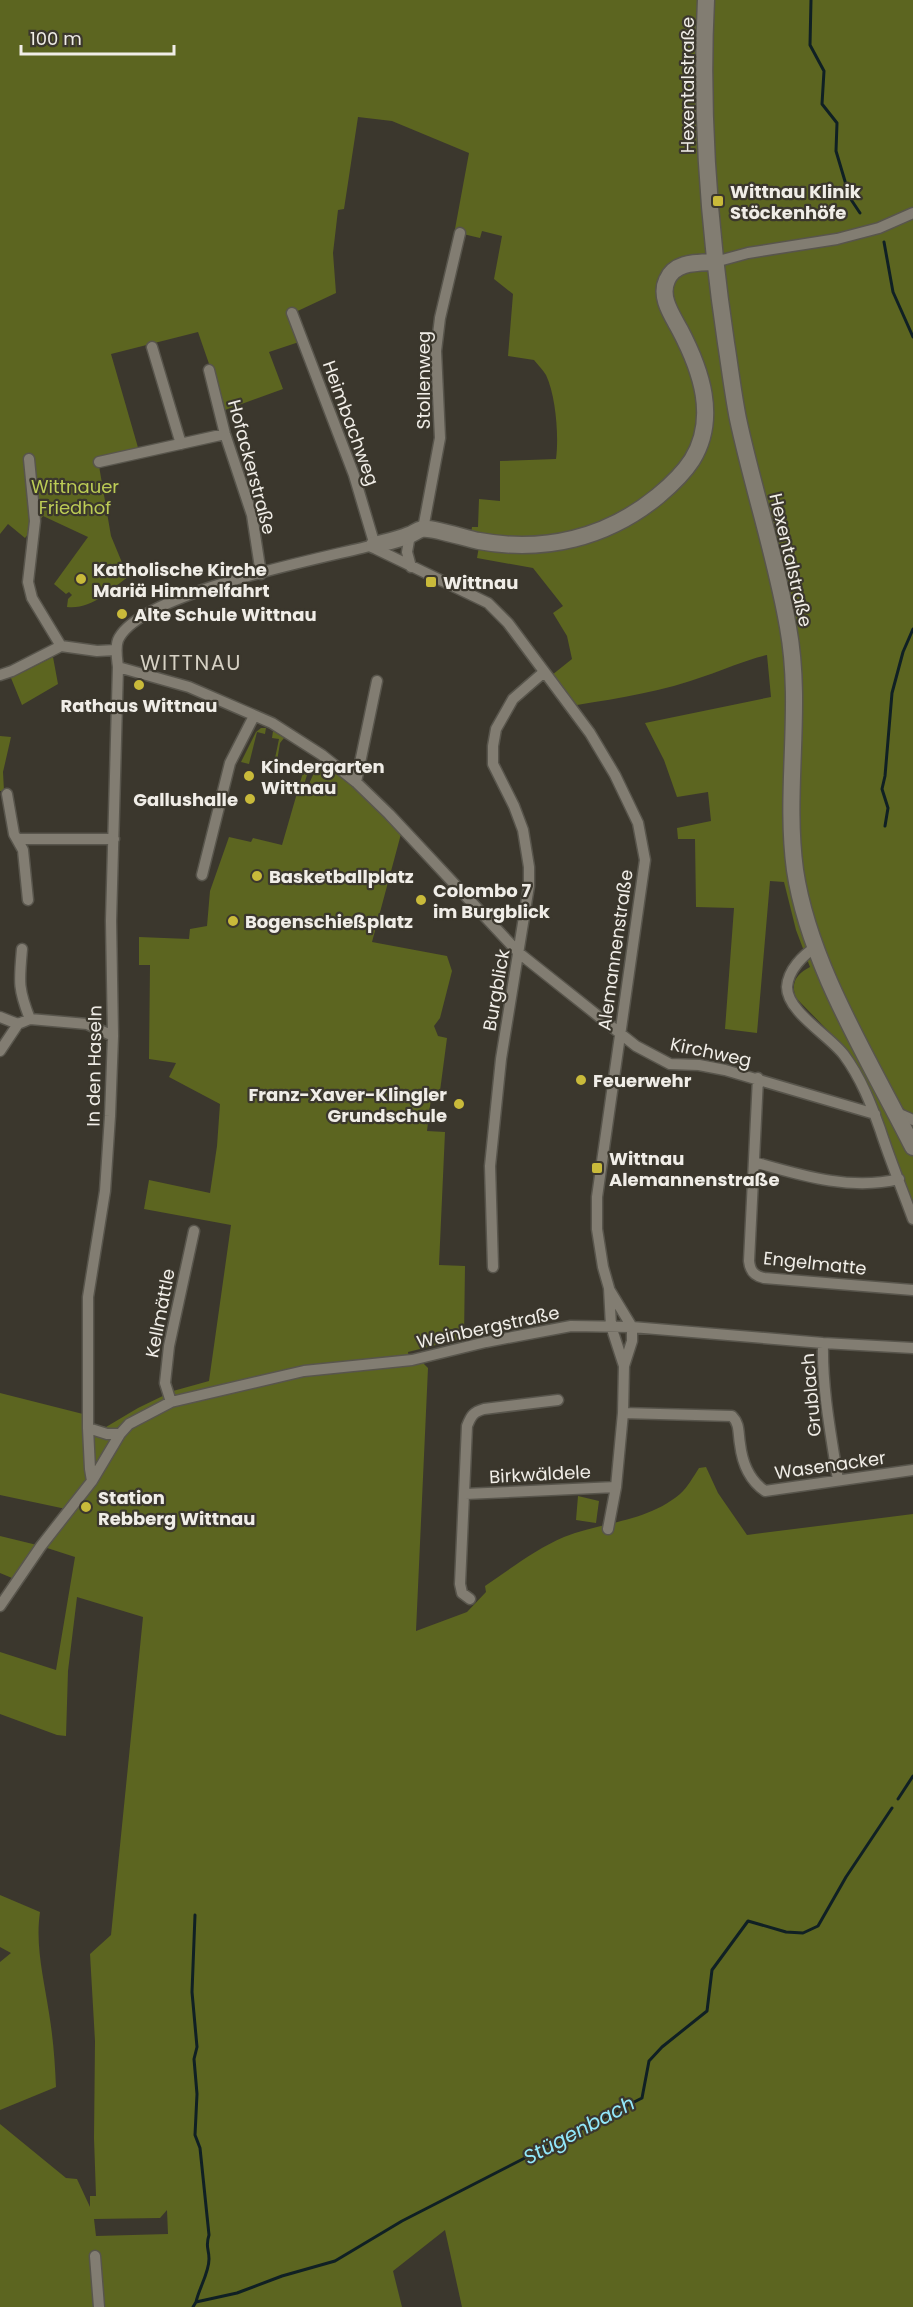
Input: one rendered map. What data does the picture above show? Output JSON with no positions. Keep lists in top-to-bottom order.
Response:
{
  "streets": {
    "main road": ["Hexentalstraße"],
    "street": [
      "Stollenweg",
      "Heimbachweg",
      "Hofackerstraße",
      "Alemannenstraße",
      "Burgblick",
      "Kirchweg",
      "In den Haseln",
      "Engelmatte",
      "Kellmättle",
      "Weinbergstraße",
      "Grublach",
      "Wasenacker",
      "Birkwäldele"
    ]
  },
  "crossings": [
    ["Heimbachweg", "Alemannenstraße"],
    ["Alemannenstraße", "Burgblick"],
    ["Alemannenstraße", "Kirchweg"],
    ["Alemannenstraße", "Weinbergstraße"],
    ["Alemannenstraße", "Wasenacker"],
    ["Alemannenstraße", "Birkwäldele"],
    ["Burgblick", "Kirchweg"],
    ["Kirchweg", "In den Haseln"],
    ["Kirchweg", "Engelmatte"],
    ["In den Haseln", "Weinbergstraße"],
    ["Kellmättle", "Weinbergstraße"],
    ["Weinbergstraße", "Grublach"],
    ["Grublach", "Wasenacker"]
  ],
  "districts": ["WITTNAU"],
  "water": ["Stügenbach"],
  "parks": ["Wittnauer Friedhof"],
  "places": {
    "transit": ["Wittnau Klinik Stöckenhöfe", "Wittnau", "Wittnau Alemannenstraße"],
    "other": [
      "Katholische Kirche Mariä Himmelfahrt",
      "Alte Schule Wittnau",
      "Rathaus Wittnau",
      "Kindergarten Wittnau",
      "Gallushalle",
      "Basketballplatz",
      "Colombo 7 im Burgblick",
      "Bogenschießplatz",
      "Feuerwehr",
      "Franz-Xaver-Klingler Grundschule",
      "Station Rebberg Wittnau"
    ]
  },
  "scale_bar": "100 m"
}
